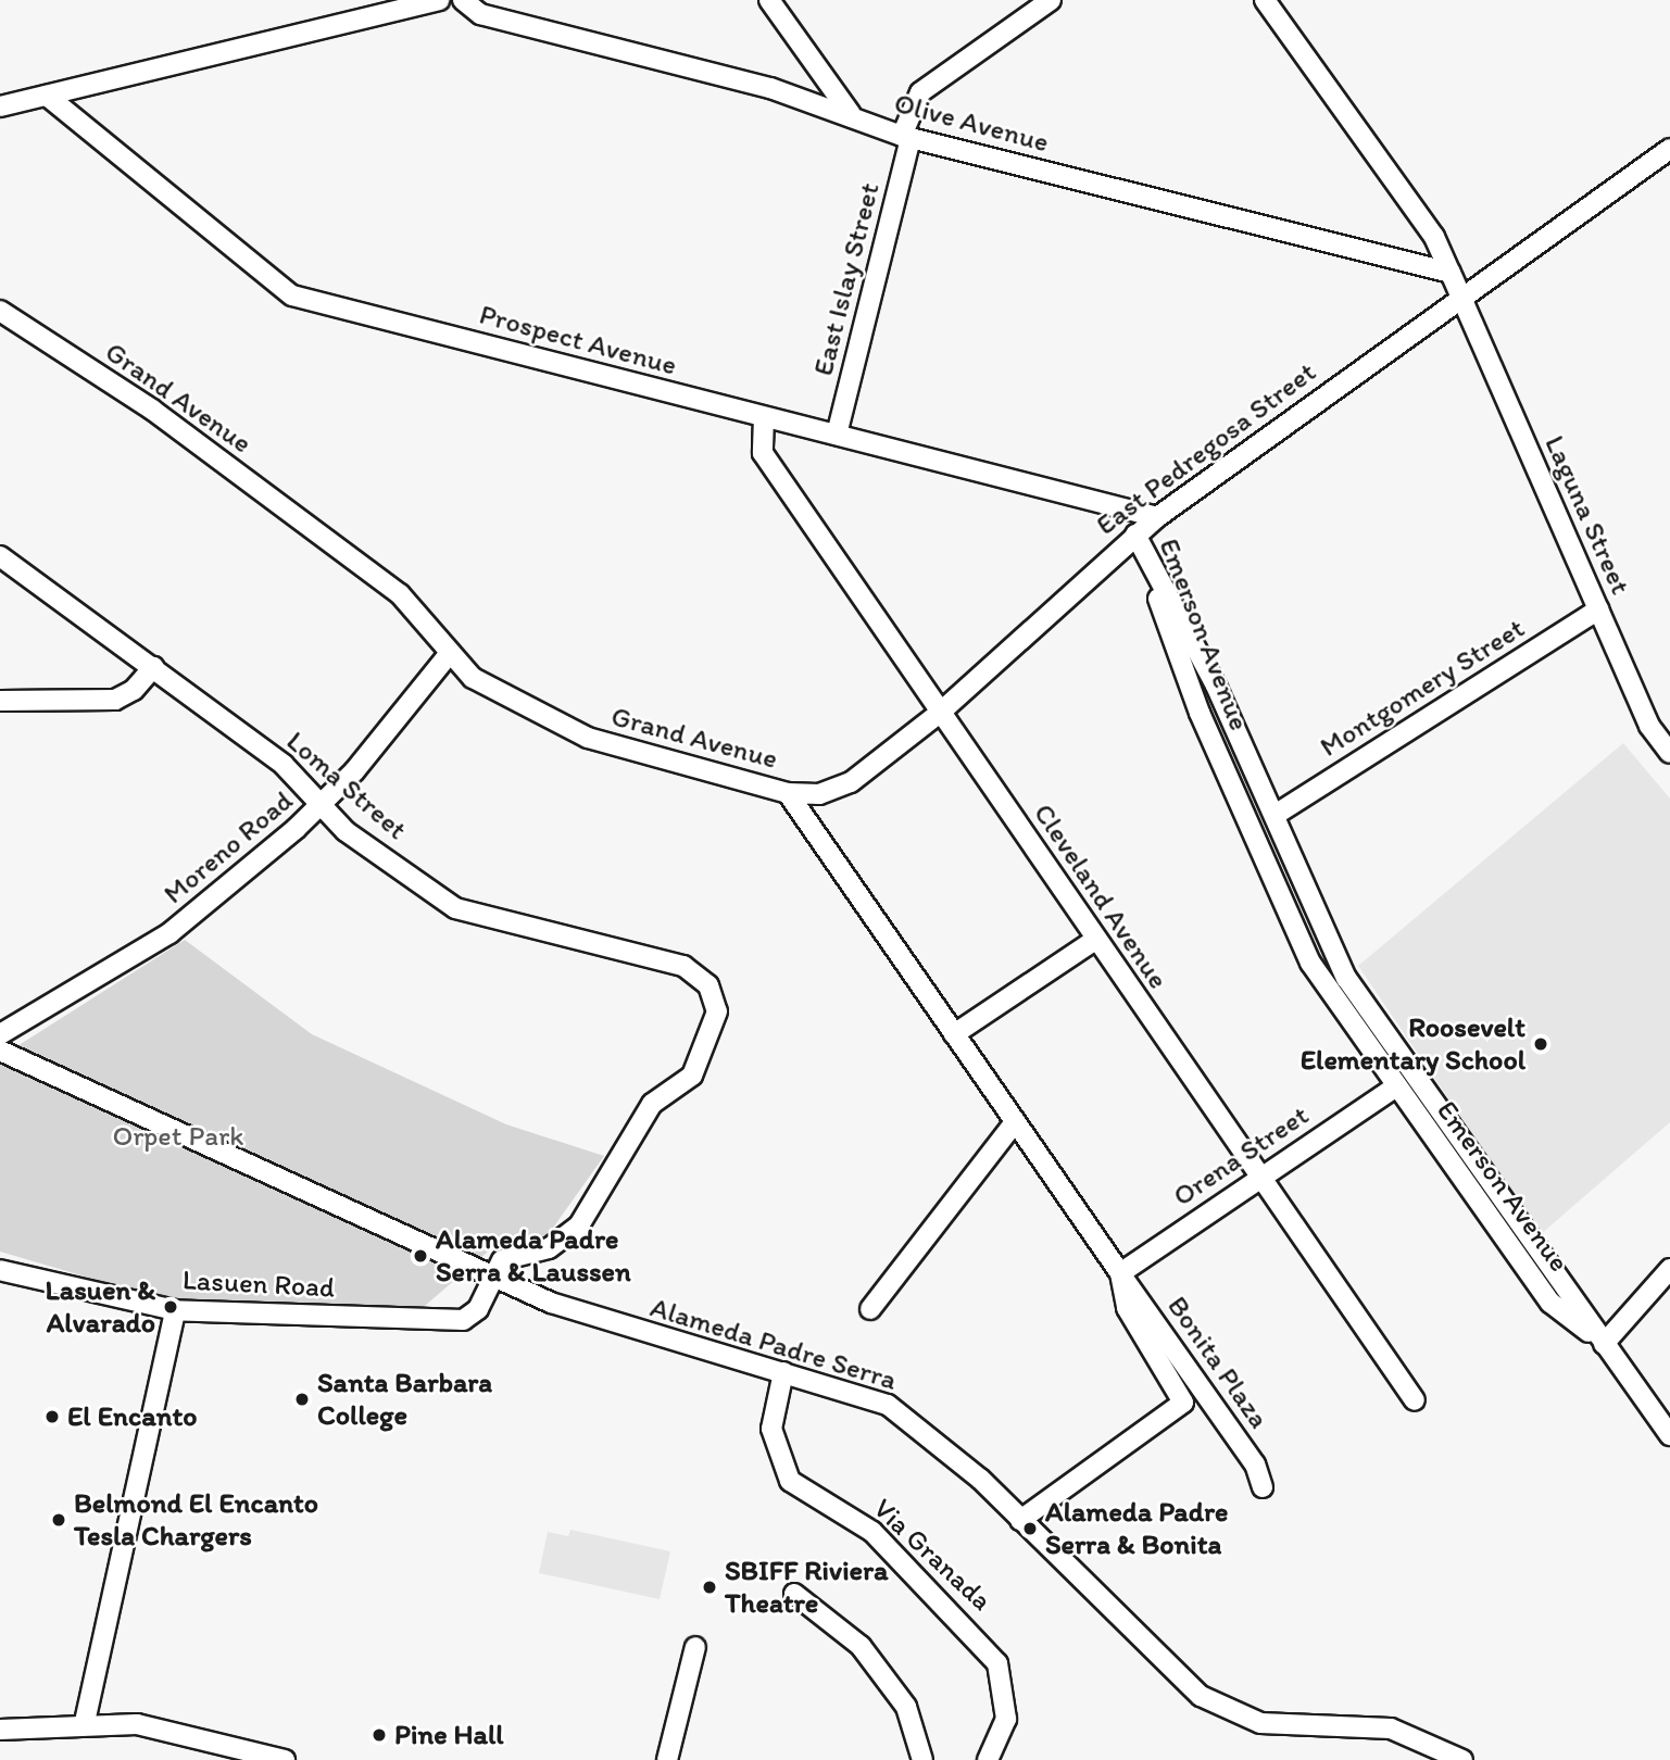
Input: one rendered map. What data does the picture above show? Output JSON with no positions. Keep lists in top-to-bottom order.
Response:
{
  "streets": {
    "street": [
      "Olive Avenue",
      "East Islay Street",
      "Prospect Avenue",
      "Grand Avenue",
      "East Pedregosa Street",
      "Laguna Street",
      "Emerson Avenue",
      "Montgomery Street",
      "Loma Street",
      "Moreno Road",
      "Cleveland Avenue",
      "Orena Street",
      "Lasuen Road",
      "Alameda Padre Serra",
      "Bonita Plaza",
      "Via Granada"
    ]
  },
  "crossings": [
    ["Olive Avenue", "East Islay Street"],
    ["East Islay Street", "Prospect Avenue"],
    ["Prospect Avenue", "East Pedregosa Street"],
    ["Prospect Avenue", "Cleveland Avenue"],
    ["Grand Avenue", "East Pedregosa Street"],
    ["Grand Avenue", "Moreno Road"],
    ["Grand Avenue", "Orena Street"],
    ["Grand Avenue", "Alameda Padre Serra"],
    ["Grand Avenue", "Bonita Plaza"],
    ["East Pedregosa Street", "Laguna Street"],
    ["East Pedregosa Street", "Emerson Avenue"],
    ["East Pedregosa Street", "Cleveland Avenue"],
    ["Laguna Street", "Montgomery Street"],
    ["Emerson Avenue", "Montgomery Street"],
    ["Emerson Avenue", "Orena Street"],
    ["Loma Street", "Moreno Road"],
    ["Loma Street", "Lasuen Road"],
    ["Loma Street", "Alameda Padre Serra"],
    ["Cleveland Avenue", "Orena Street"],
    ["Orena Street", "Bonita Plaza"],
    ["Lasuen Road", "Alameda Padre Serra"],
    ["Alameda Padre Serra", "Via Granada"]
  ],
  "parks": ["Orpet Park"],
  "places": [
    "Roosevelt Elementary School",
    "Alameda Padre Serra & Laussen",
    "Lasuen & Alvarado",
    "Santa Barbara College",
    "El Encanto",
    "Belmond El Encanto Tesla Chargers",
    "Alameda Padre Serra & Bonita",
    "SBIFF Riviera Theatre",
    "Pine Hall"
  ]
}
